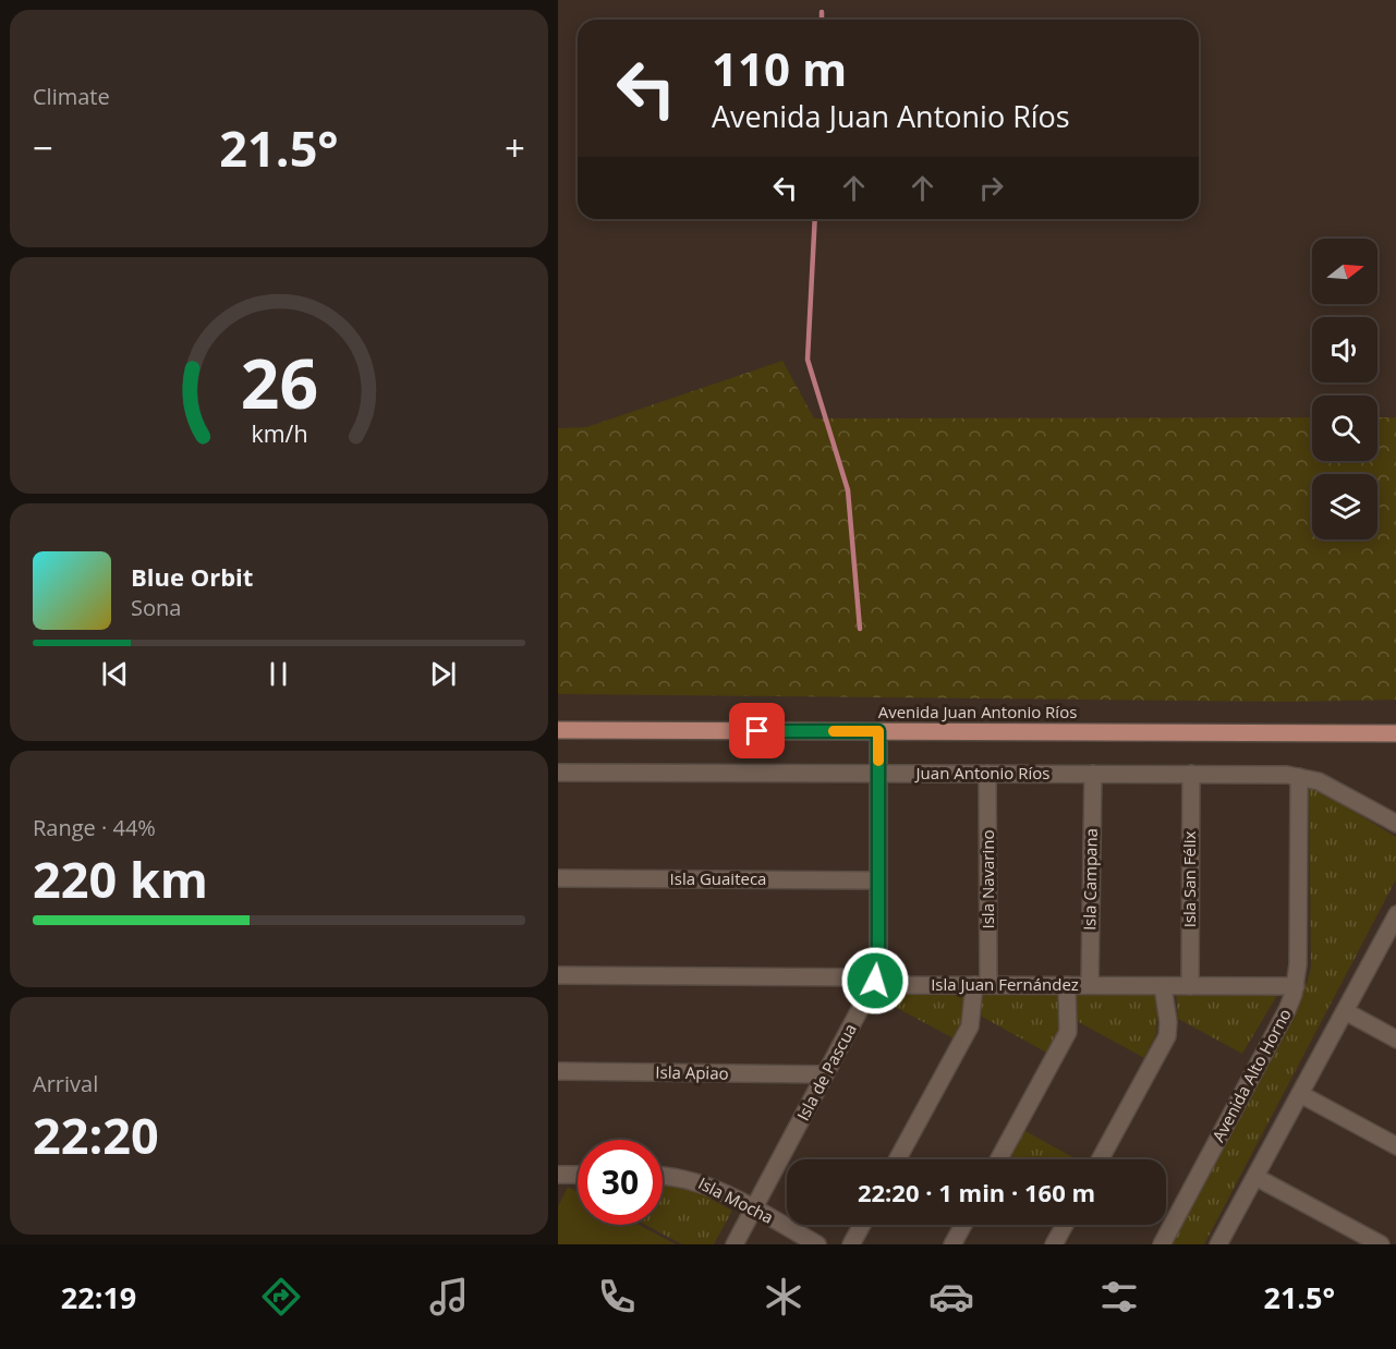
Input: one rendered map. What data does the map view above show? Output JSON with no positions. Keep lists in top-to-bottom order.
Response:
{
  "streets": {
    "main road": ["Avenida Juan Antonio Ríos"],
    "street": [
      "Juan Antonio Ríos",
      "Isla Guaiteca",
      "Isla Navarino",
      "Isla Campana",
      "Isla San Félix",
      "Isla Juan Fernández",
      "Isla de Pascua",
      "Isla Apiao",
      "Avenida Alto Horno",
      "Isla Mocha"
    ]
  },
  "crossings": [
    ["Avenida Juan Antonio Ríos", "Isla de Pascua"],
    ["Juan Antonio Ríos", "Isla Navarino"],
    ["Juan Antonio Ríos", "Isla Campana"],
    ["Juan Antonio Ríos", "Isla San Félix"],
    ["Juan Antonio Ríos", "Isla de Pascua"],
    ["Juan Antonio Ríos", "Avenida Alto Horno"],
    ["Isla Guaiteca", "Isla de Pascua"],
    ["Isla Navarino", "Isla Juan Fernández"],
    ["Isla Campana", "Isla Juan Fernández"],
    ["Isla San Félix", "Isla Juan Fernández"],
    ["Isla Juan Fernández", "Isla de Pascua"],
    ["Isla Juan Fernández", "Avenida Alto Horno"],
    ["Isla de Pascua", "Isla Apiao"],
    ["Isla de Pascua", "Isla Mocha"]
  ],
  "north": "right",
  "page": {
    "tile": [
      "Climate",
      ["Range · 44%", "220 km"],
      ["Arrival", "22:20"]
    ],
    "turn": ["110 m", "Avenida Juan Antonio Ríos"],
    "heat": ["−", "21.5°", "+"],
    "song": ["Blue Orbit", "Sona"],
    "limit": "30",
    "trip": "22:20 · 1 min · 160 m",
    "tabs": ["22:19", "21.5°"],
    "gauge": ["26", "km/h"]
  }
}
